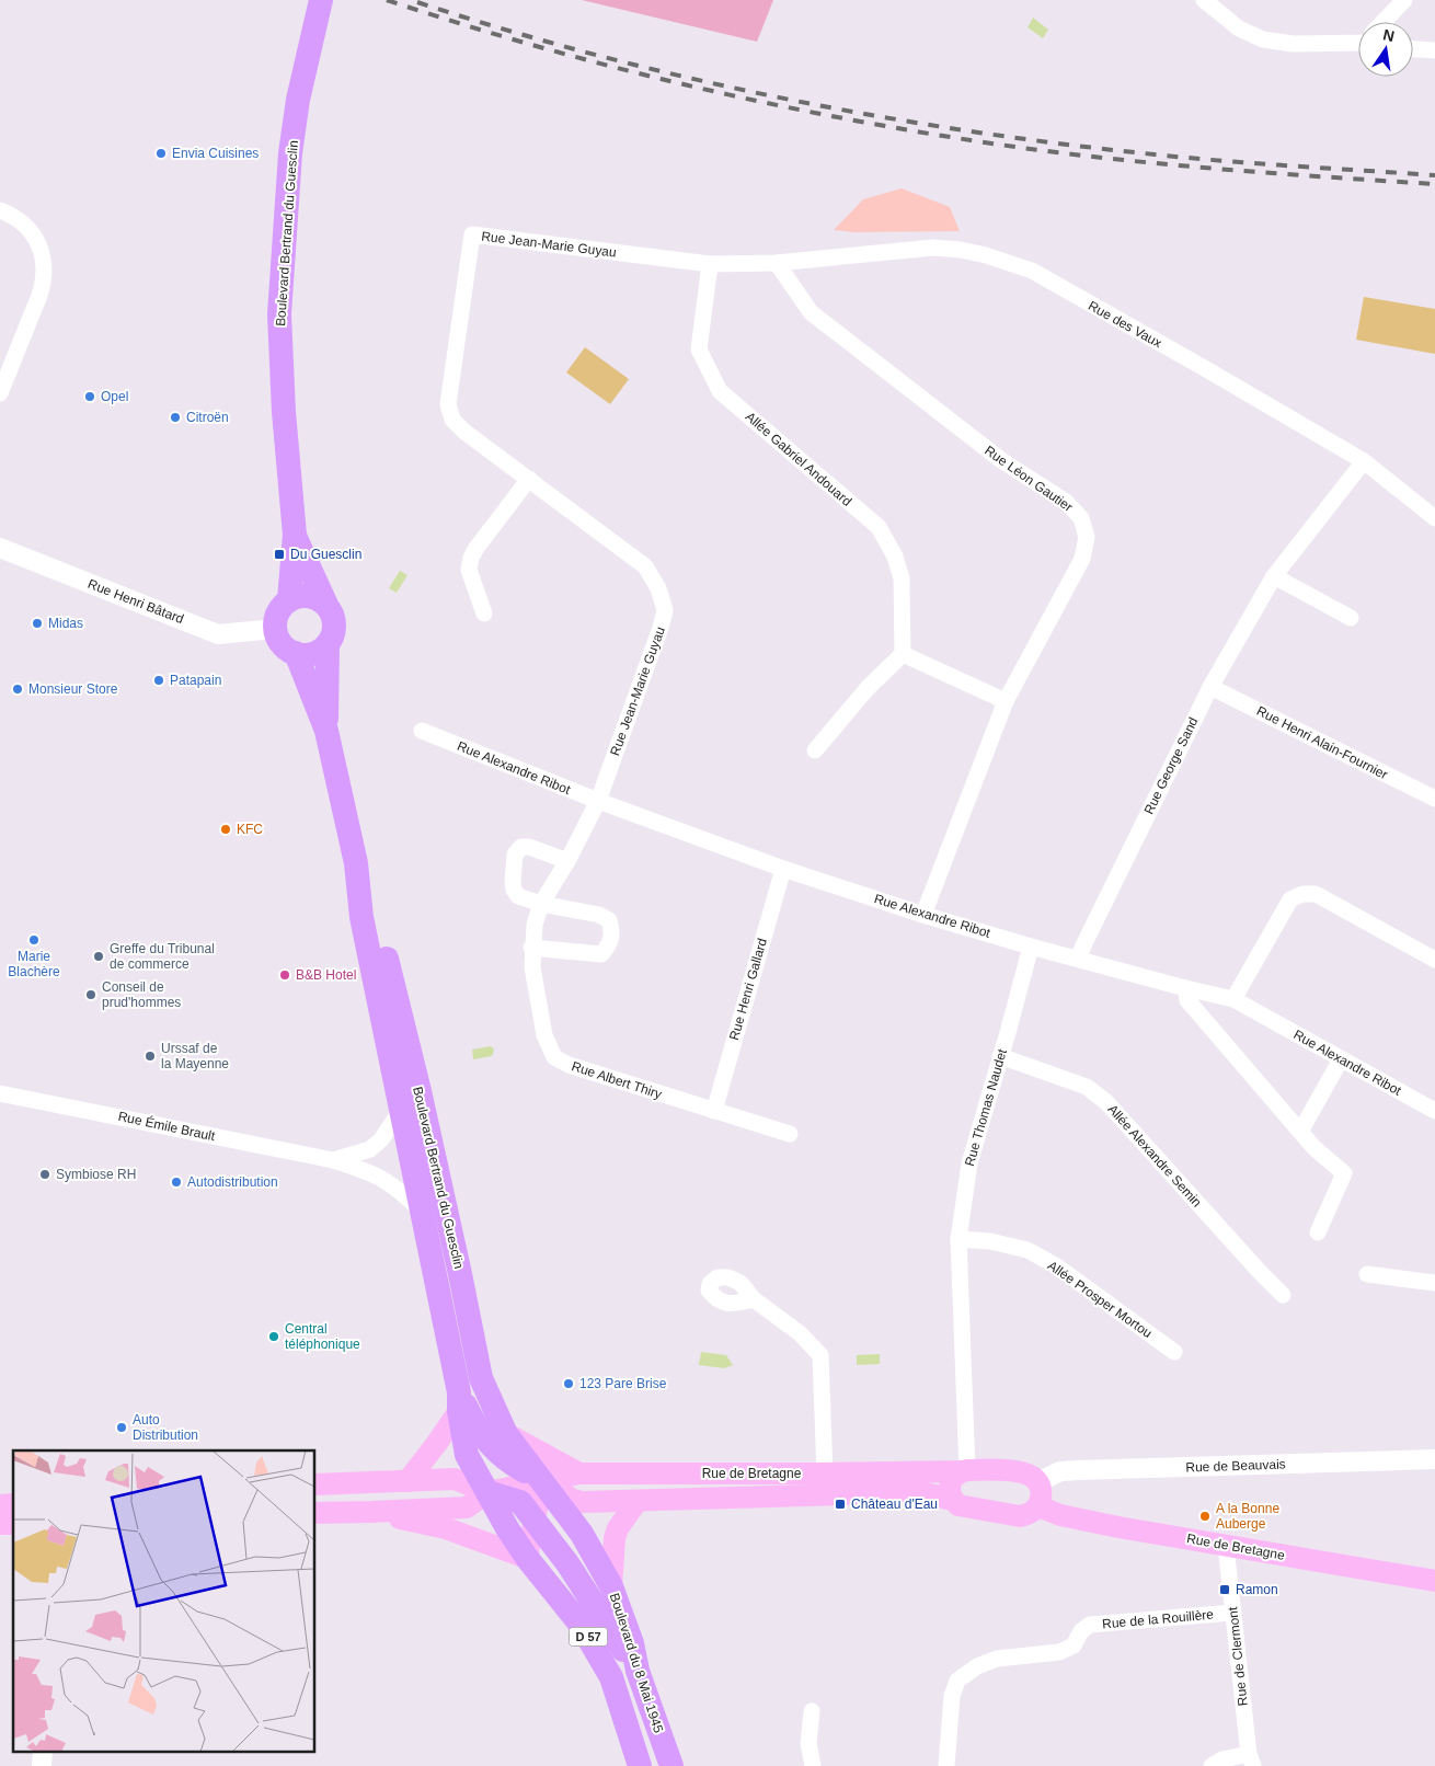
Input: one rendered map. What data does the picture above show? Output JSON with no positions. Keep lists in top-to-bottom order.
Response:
{
  "streets": {
    "main road": [
      "Boulevard Bertrand du Guesclin",
      "Rue de Bretagne",
      "D 57",
      "Boulevard du 8 Mai 1945"
    ],
    "street": [
      "Rue Jean-Marie Guyau",
      "Rue des Vaux",
      "Allée Gabriel Andouard",
      "Rue Léon Gautier",
      "Rue Henri Bâtard",
      "Rue Henri Alain-Fournier",
      "Rue George Sand",
      "Rue Alexandre Ribot",
      "Rue Henri Gallard",
      "Rue Albert Thiry",
      "Rue Thomas Naudet",
      "Rue Émile Brault",
      "Allée Alexandre Semin",
      "Allée Prosper Mortou",
      "Rue de Beauvais",
      "Rue de la Rouillère",
      "Rue de Clermont"
    ]
  },
  "crossings": [
    ["Boulevard Bertrand du Guesclin", "Rue Henri Bâtard"],
    ["Boulevard Bertrand du Guesclin", "Rue Émile Brault"],
    ["Boulevard Bertrand du Guesclin", "Rue de Bretagne"],
    ["Boulevard Bertrand du Guesclin", "Boulevard du 8 Mai 1945"],
    ["Rue Jean-Marie Guyau", "Rue des Vaux"],
    ["Rue Jean-Marie Guyau", "Allée Gabriel Andouard"],
    ["Rue Jean-Marie Guyau", "Rue Léon Gautier"],
    ["Rue Jean-Marie Guyau", "Rue Alexandre Ribot"],
    ["Rue Jean-Marie Guyau", "Rue Albert Thiry"],
    ["Rue des Vaux", "Rue Léon Gautier"],
    ["Rue des Vaux", "Rue George Sand"],
    ["Rue Léon Gautier", "Rue Alexandre Ribot"],
    ["Rue Henri Alain-Fournier", "Rue George Sand"],
    ["Rue George Sand", "Rue Alexandre Ribot"],
    ["Rue Alexandre Ribot", "Rue Henri Gallard"],
    ["Rue Alexandre Ribot", "Rue Albert Thiry"],
    ["Rue Alexandre Ribot", "Rue Thomas Naudet"],
    ["Rue Henri Gallard", "Rue Albert Thiry"],
    ["Rue Thomas Naudet", "Allée Alexandre Semin"],
    ["Rue Thomas Naudet", "Allée Prosper Mortou"],
    ["Rue Thomas Naudet", "Rue de Bretagne"],
    ["Rue de Beauvais", "Rue de Bretagne"],
    ["Rue de Bretagne", "Rue de Clermont"],
    ["Rue de Bretagne", "Boulevard du 8 Mai 1945"],
    ["Rue de la Rouillère", "Rue de Clermont"]
  ],
  "places": {
    "other": [
      "Envia Cuisines",
      "Opel",
      "Citroën",
      "Midas",
      "Patapain",
      "Monsieur Store",
      "KFC",
      "Marie Blachère",
      "Greffe du Tribunal de commerce",
      "B&B Hotel",
      "Conseil de prud'hommes",
      "Urssaf de la Mayenne",
      "Symbiose RH",
      "Autodistribution",
      "Central téléphonique",
      "123 Pare Brise",
      "Auto Distribution",
      "A la Bonne Auberge"
    ],
    "transit": ["Du Guesclin", "Château d'Eau", "Ramon"]
  },
  "north": "top"
}
